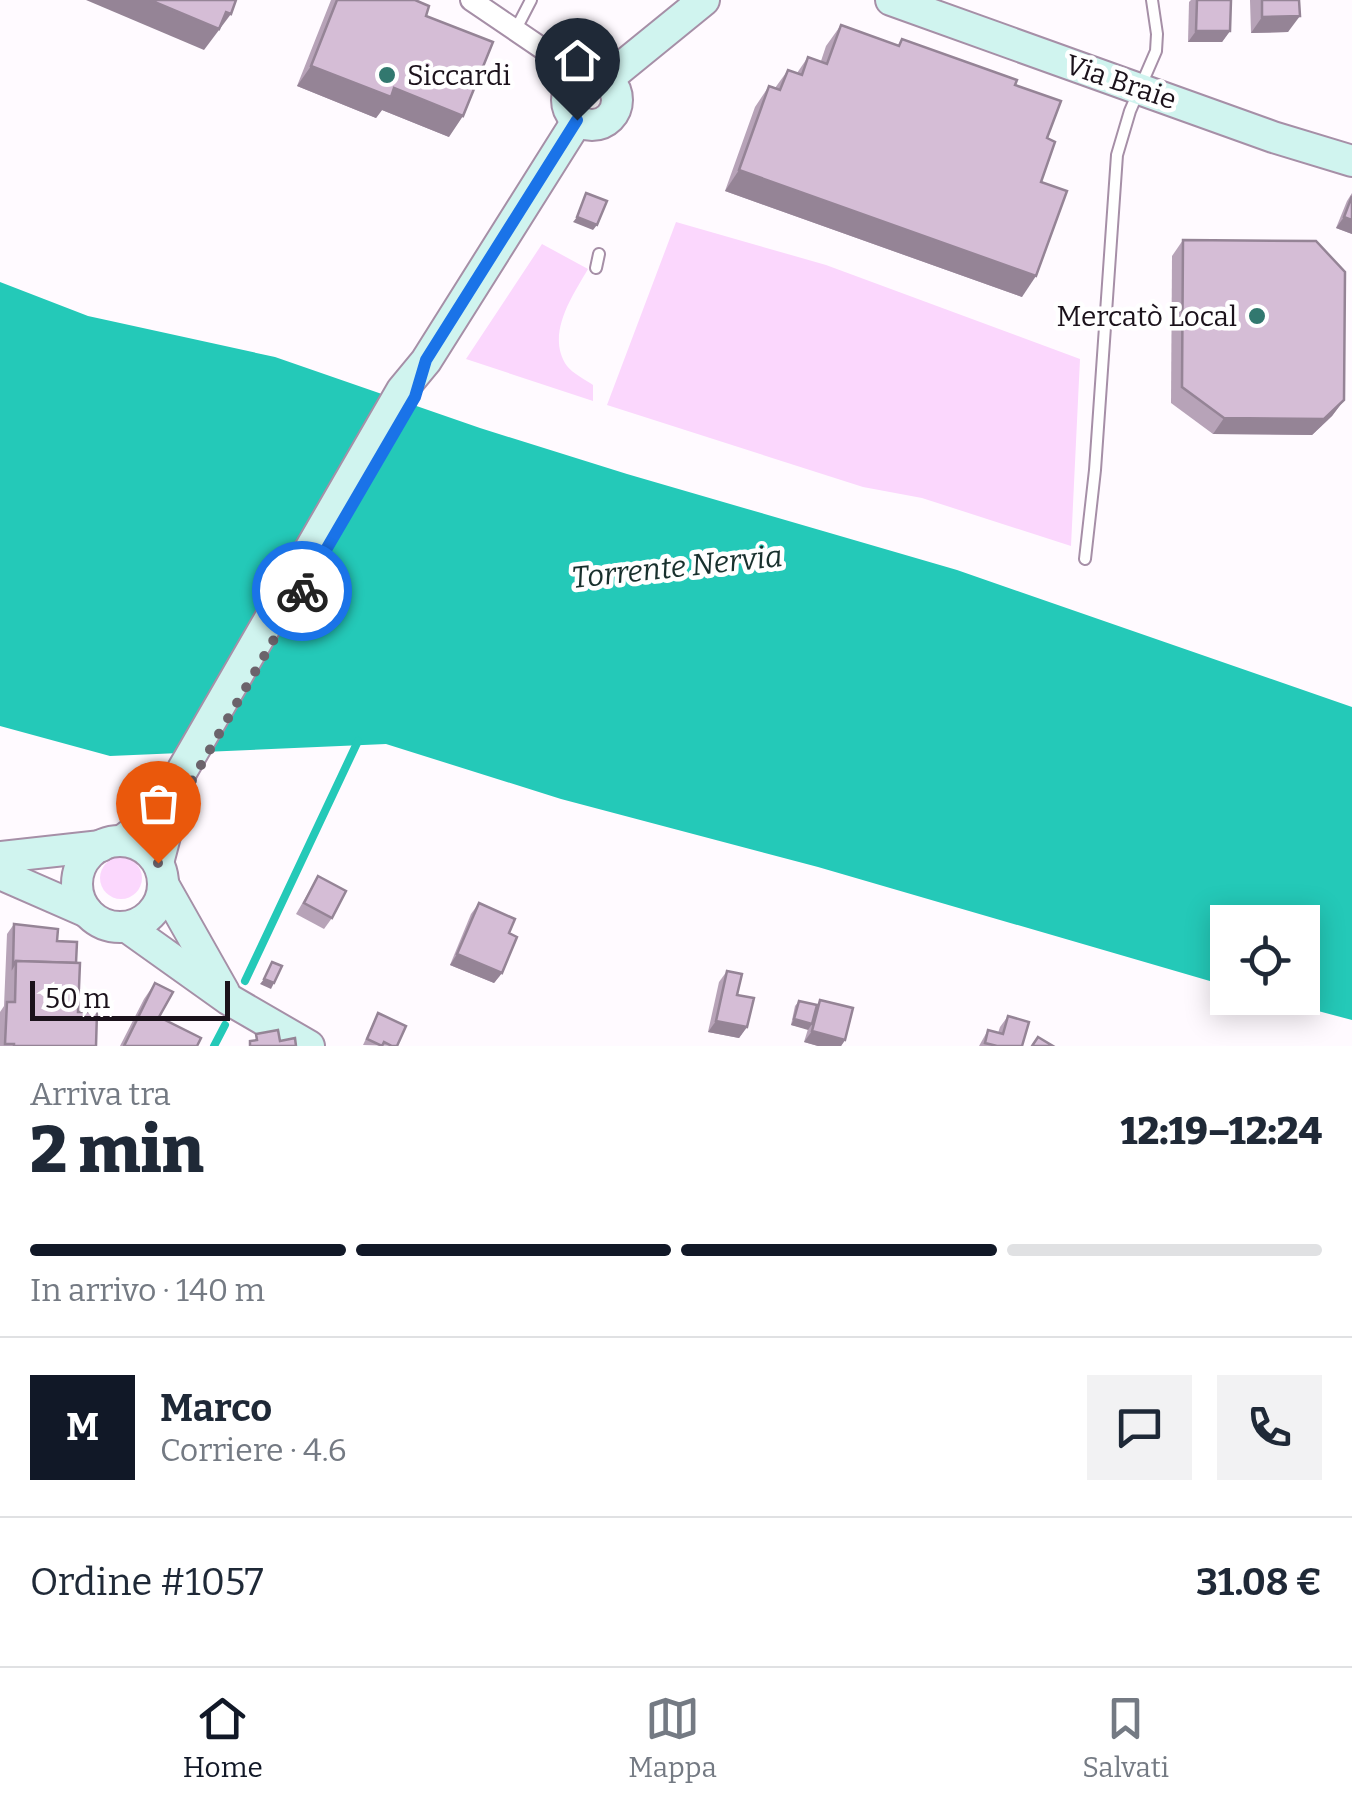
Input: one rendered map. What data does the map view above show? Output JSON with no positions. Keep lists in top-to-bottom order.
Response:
{
  "streets": {
    "street": ["Via Braie"]
  },
  "water": ["Torrente Nervia"],
  "places": ["Siccardi", "Mercatò Local"],
  "scale_bar": "50 m",
  "page": {
    "scale": "50 m",
    "heading": ["2 min", "Arriva tra", "12:19–12:24"],
    "panel": [
      "Marco",
      "Corriere · 4.6",
      "Ordine #1057",
      "31.08 €"
    ],
    "bar": "In arrivo · 140 m",
    "round": "M",
    "tabs": ["Home", "Mappa", "Salvati"]
  }
}
